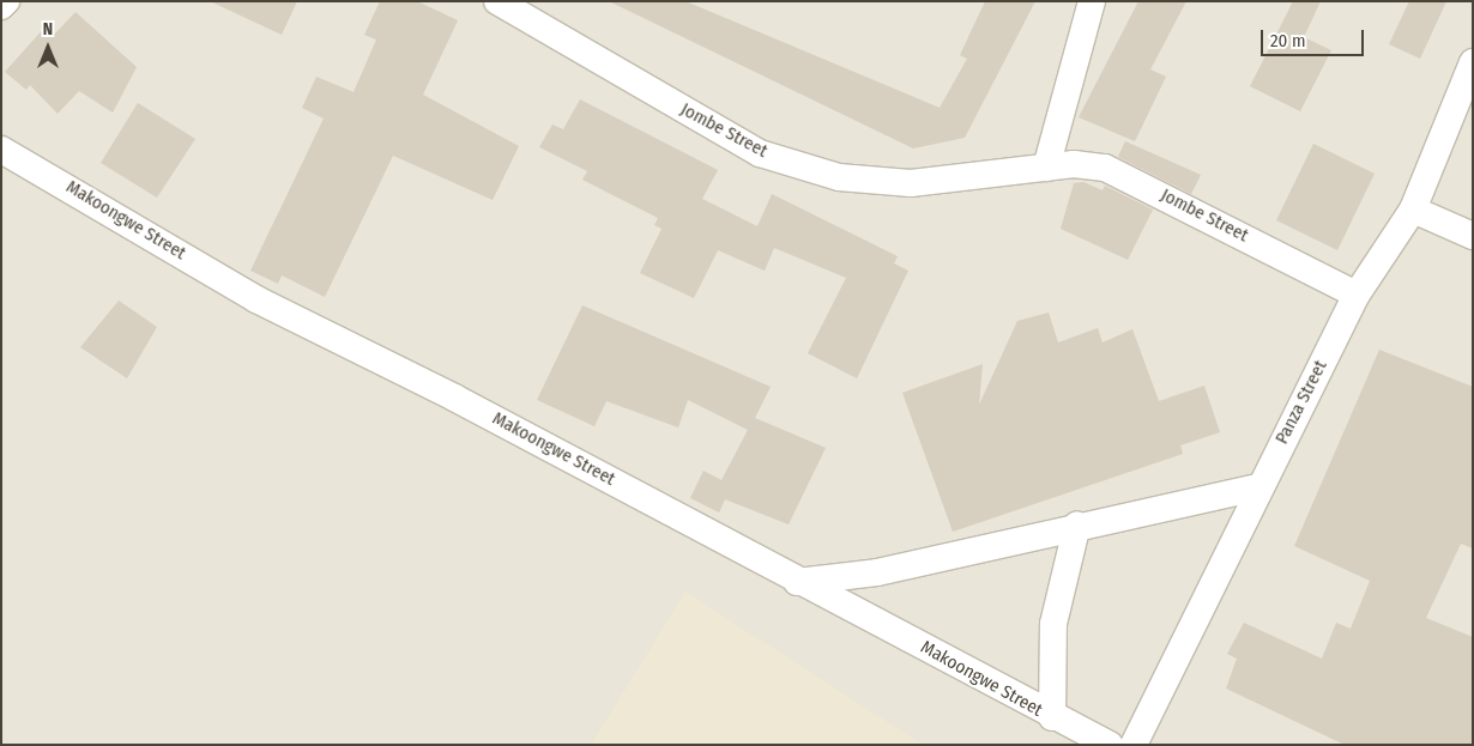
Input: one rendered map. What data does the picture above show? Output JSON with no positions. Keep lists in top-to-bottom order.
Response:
{
  "streets": {
    "street": ["Jombe Street", "Makoongwe Street", "Panza Street"]
  },
  "crossings": [
    ["Jombe Street", "Panza Street"]
  ],
  "scale_bar": "20 m",
  "north": "top"
}
